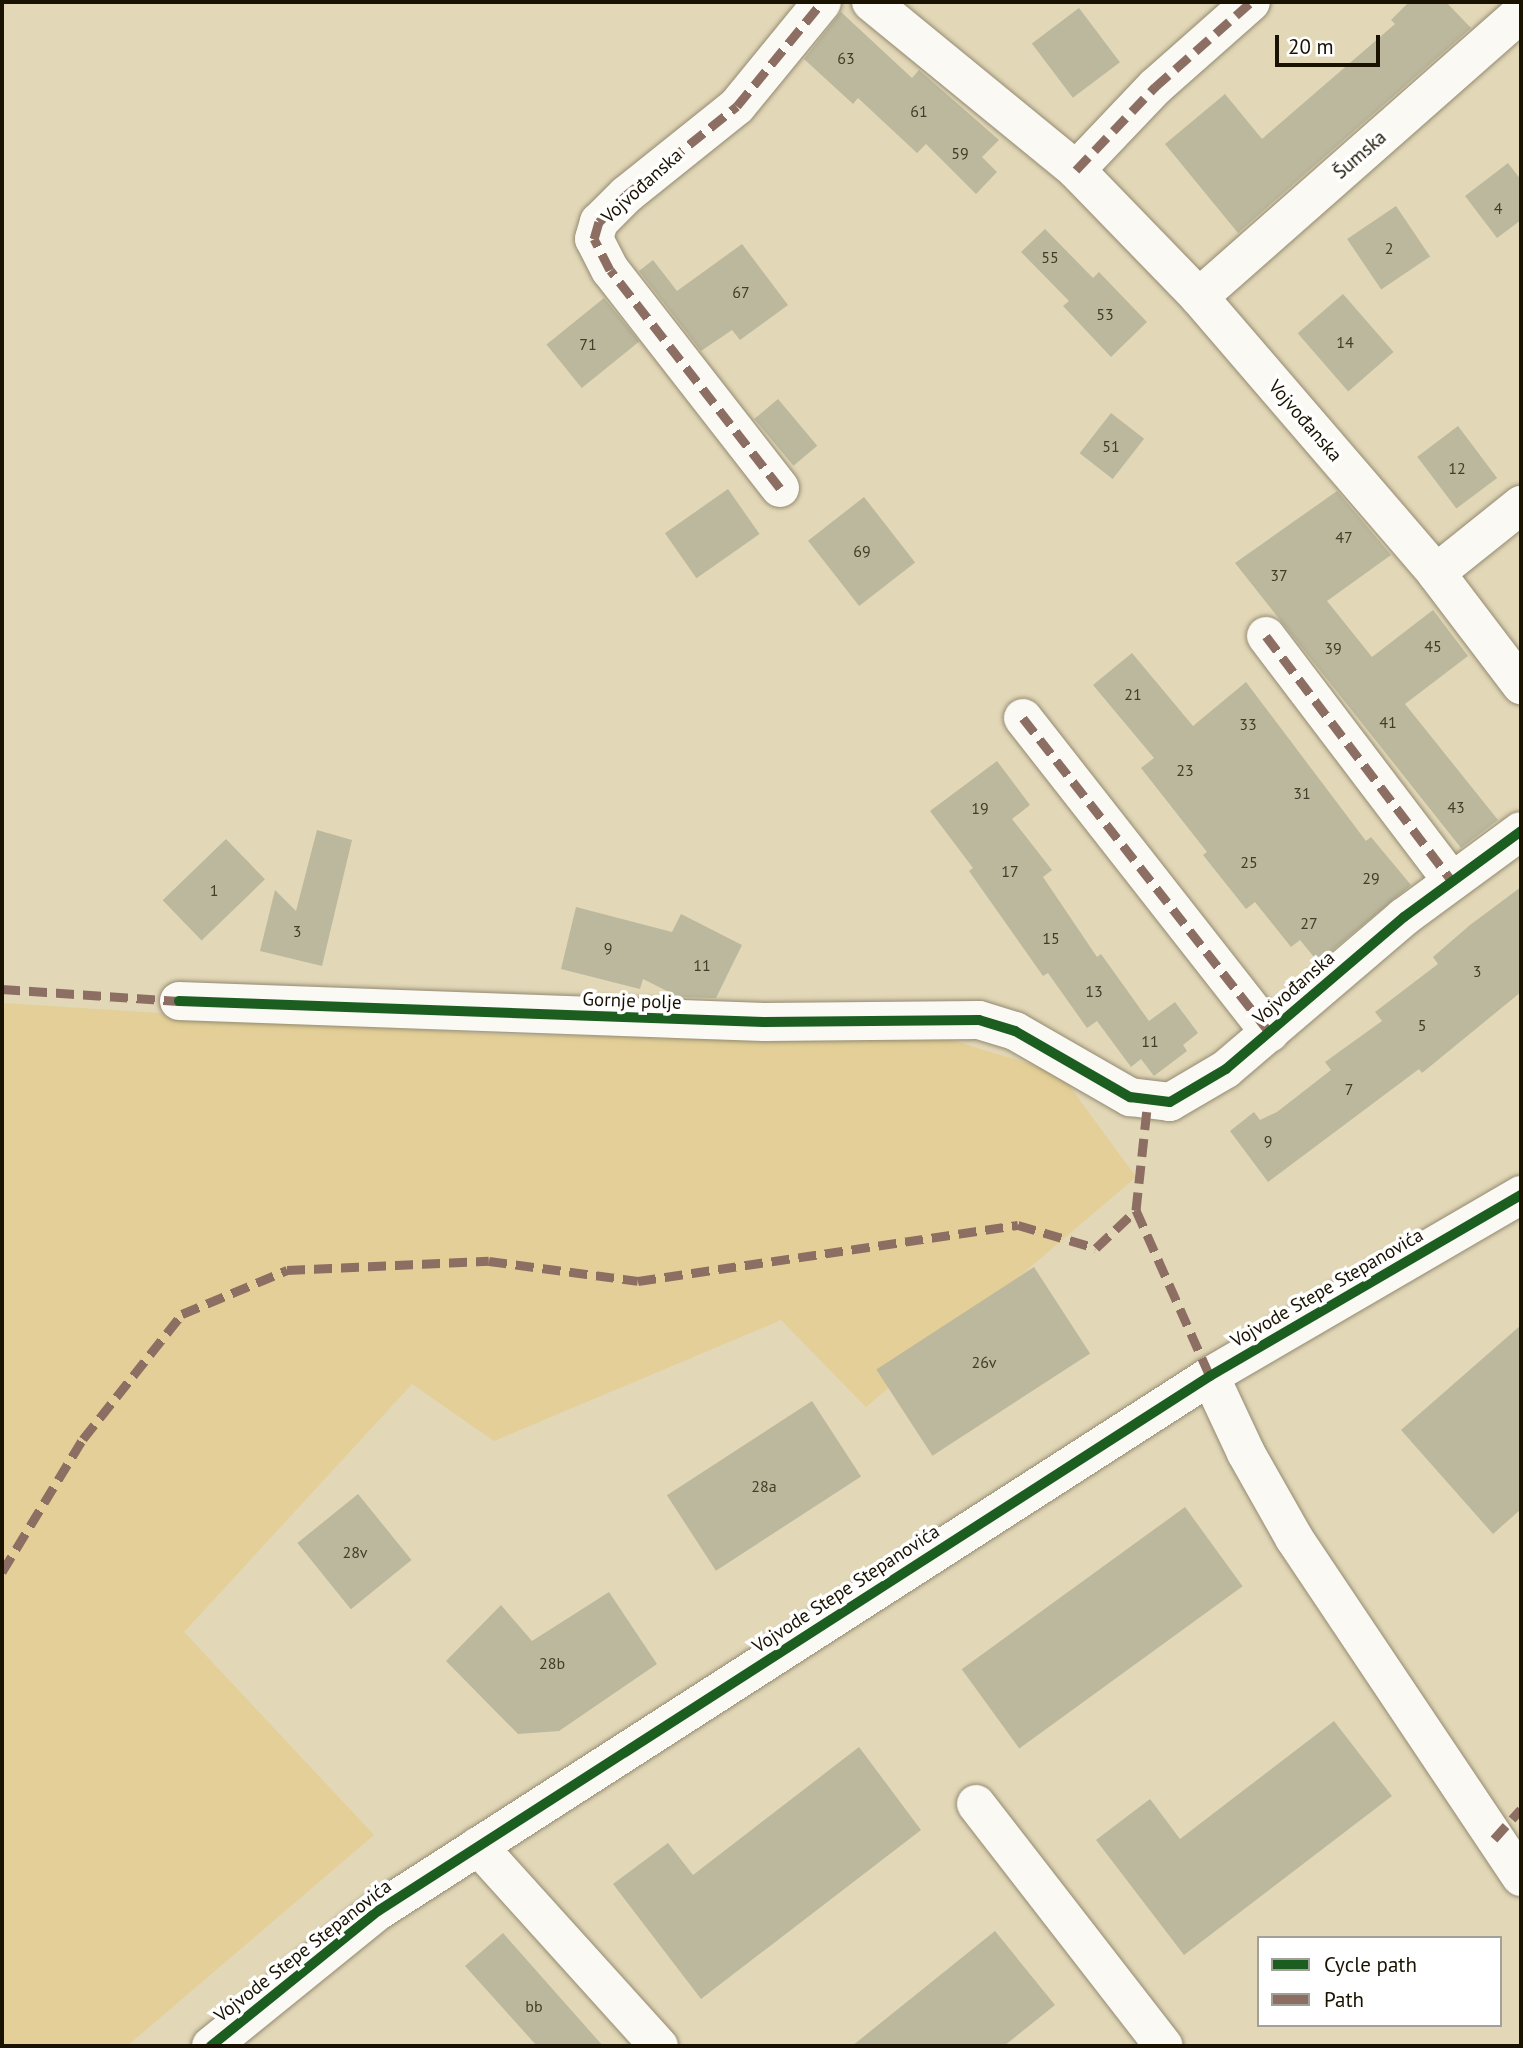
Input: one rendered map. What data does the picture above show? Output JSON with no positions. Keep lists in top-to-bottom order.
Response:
{
  "streets": {
    "street": [
      "Šumska",
      "Vojvođanska",
      "Gornje polje",
      "Vojvode Stepe Stepanovića"
    ]
  },
  "crossings": [
    ["Šumska", "Vojvođanska"],
    ["Vojvođanska", "Gornje polje"]
  ],
  "house_numbers": [
    "63",
    "61",
    "59",
    "4",
    "2",
    "55",
    "67",
    "53",
    "14",
    "71",
    "51",
    "12",
    "47",
    "69",
    "37",
    "45",
    "39",
    "21",
    "41",
    "33",
    "23",
    "31",
    "43",
    "19",
    "25",
    "17",
    "29",
    "1",
    "27",
    "3",
    "15",
    "9",
    "11",
    "3",
    "13",
    "5",
    "11",
    "7",
    "9",
    "26v",
    "28a",
    "28v",
    "28b",
    "bb"
  ],
  "legend": ["Cycle path", "Path"],
  "scale_bar": "20 m"
}
